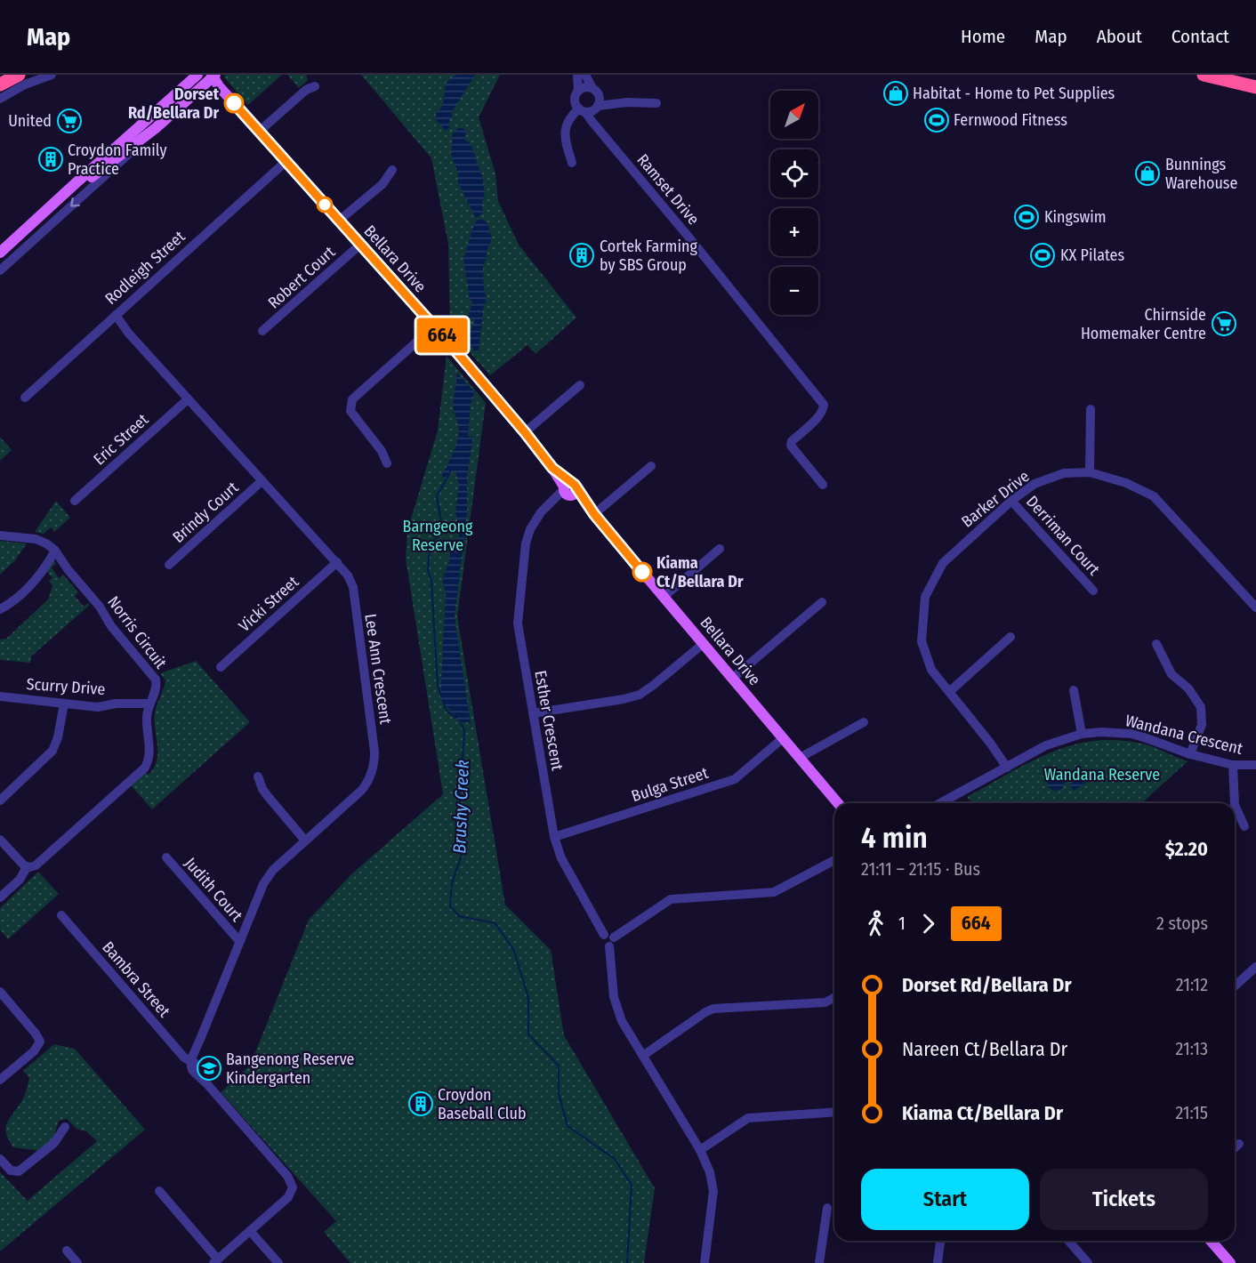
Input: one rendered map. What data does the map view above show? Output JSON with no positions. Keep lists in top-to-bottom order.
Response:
{
  "streets": {
    "main road": ["Bellara Drive"],
    "street": [
      "Ramset Drive",
      "Rodleigh Street",
      "Robert Court",
      "Eric Street",
      "Barker Drive",
      "Brindy Court",
      "Derriman Court",
      "Vicki Street",
      "Norris Circuit",
      "Lee Ann Crescent",
      "Scurry Drive",
      "Esther Crescent",
      "Wandana Crescent",
      "Bulga Street",
      "Judith Court",
      "Bambra Street"
    ]
  },
  "crossings": [
    ["Bellara Drive", "Rodleigh Street"],
    ["Bellara Drive", "Robert Court"],
    ["Bellara Drive", "Esther Crescent"],
    ["Bellara Drive", "Bulga Street"],
    ["Rodleigh Street", "Lee Ann Crescent"],
    ["Eric Street", "Lee Ann Crescent"],
    ["Barker Drive", "Derriman Court"],
    ["Barker Drive", "Wandana Crescent"],
    ["Brindy Court", "Lee Ann Crescent"],
    ["Vicki Street", "Lee Ann Crescent"],
    ["Norris Circuit", "Scurry Drive"],
    ["Lee Ann Crescent", "Judith Court"],
    ["Lee Ann Crescent", "Bambra Street"],
    ["Esther Crescent", "Bulga Street"]
  ],
  "water": ["Brushy Creek"],
  "parks": ["Barngeong Reserve", "Wandana Reserve"],
  "places": {
    "shop": ["Habitat - Home to Pet Supplies", "Bunnings Warehouse"],
    "other": ["Dorset Rd/Bellara Dr", "Kiama Ct/Bellara Dr"],
    "sports": ["Fernwood Fitness", "Kingswim", "KX Pilates"],
    "supermarket": ["United", "Chirnside Homemaker Centre"],
    "building": ["Croydon Family Practice", "Cortek Farming by SBS Group", "Croydon Baseball Club"],
    "school or university": ["Bangenong Reserve Kindergarten"]
  },
  "lines": ["bus line 664"],
  "north": "top right",
  "page": {
    "header": "Map",
    "nav": [
      "Home",
      "Map",
      "About",
      "Contact"
    ],
    "on_map": "664",
    "map_buttons": ["+", "−"],
    "heading": ["4 min", "21:11 – 21:15 · Bus", "$2.20"],
    "legs": ["1", "664", "2 stops"],
    "list": [
      {
        "name": "Dorset Rd/Bellara Dr",
        "value": "21:12"
      },
      {
        "name": "Nareen Ct/Bellara Dr",
        "value": "21:13"
      },
      {
        "name": "Kiama Ct/Bellara Dr",
        "value": "21:15"
      }
    ],
    "buttons": ["Start", "Tickets"]
  }
}
